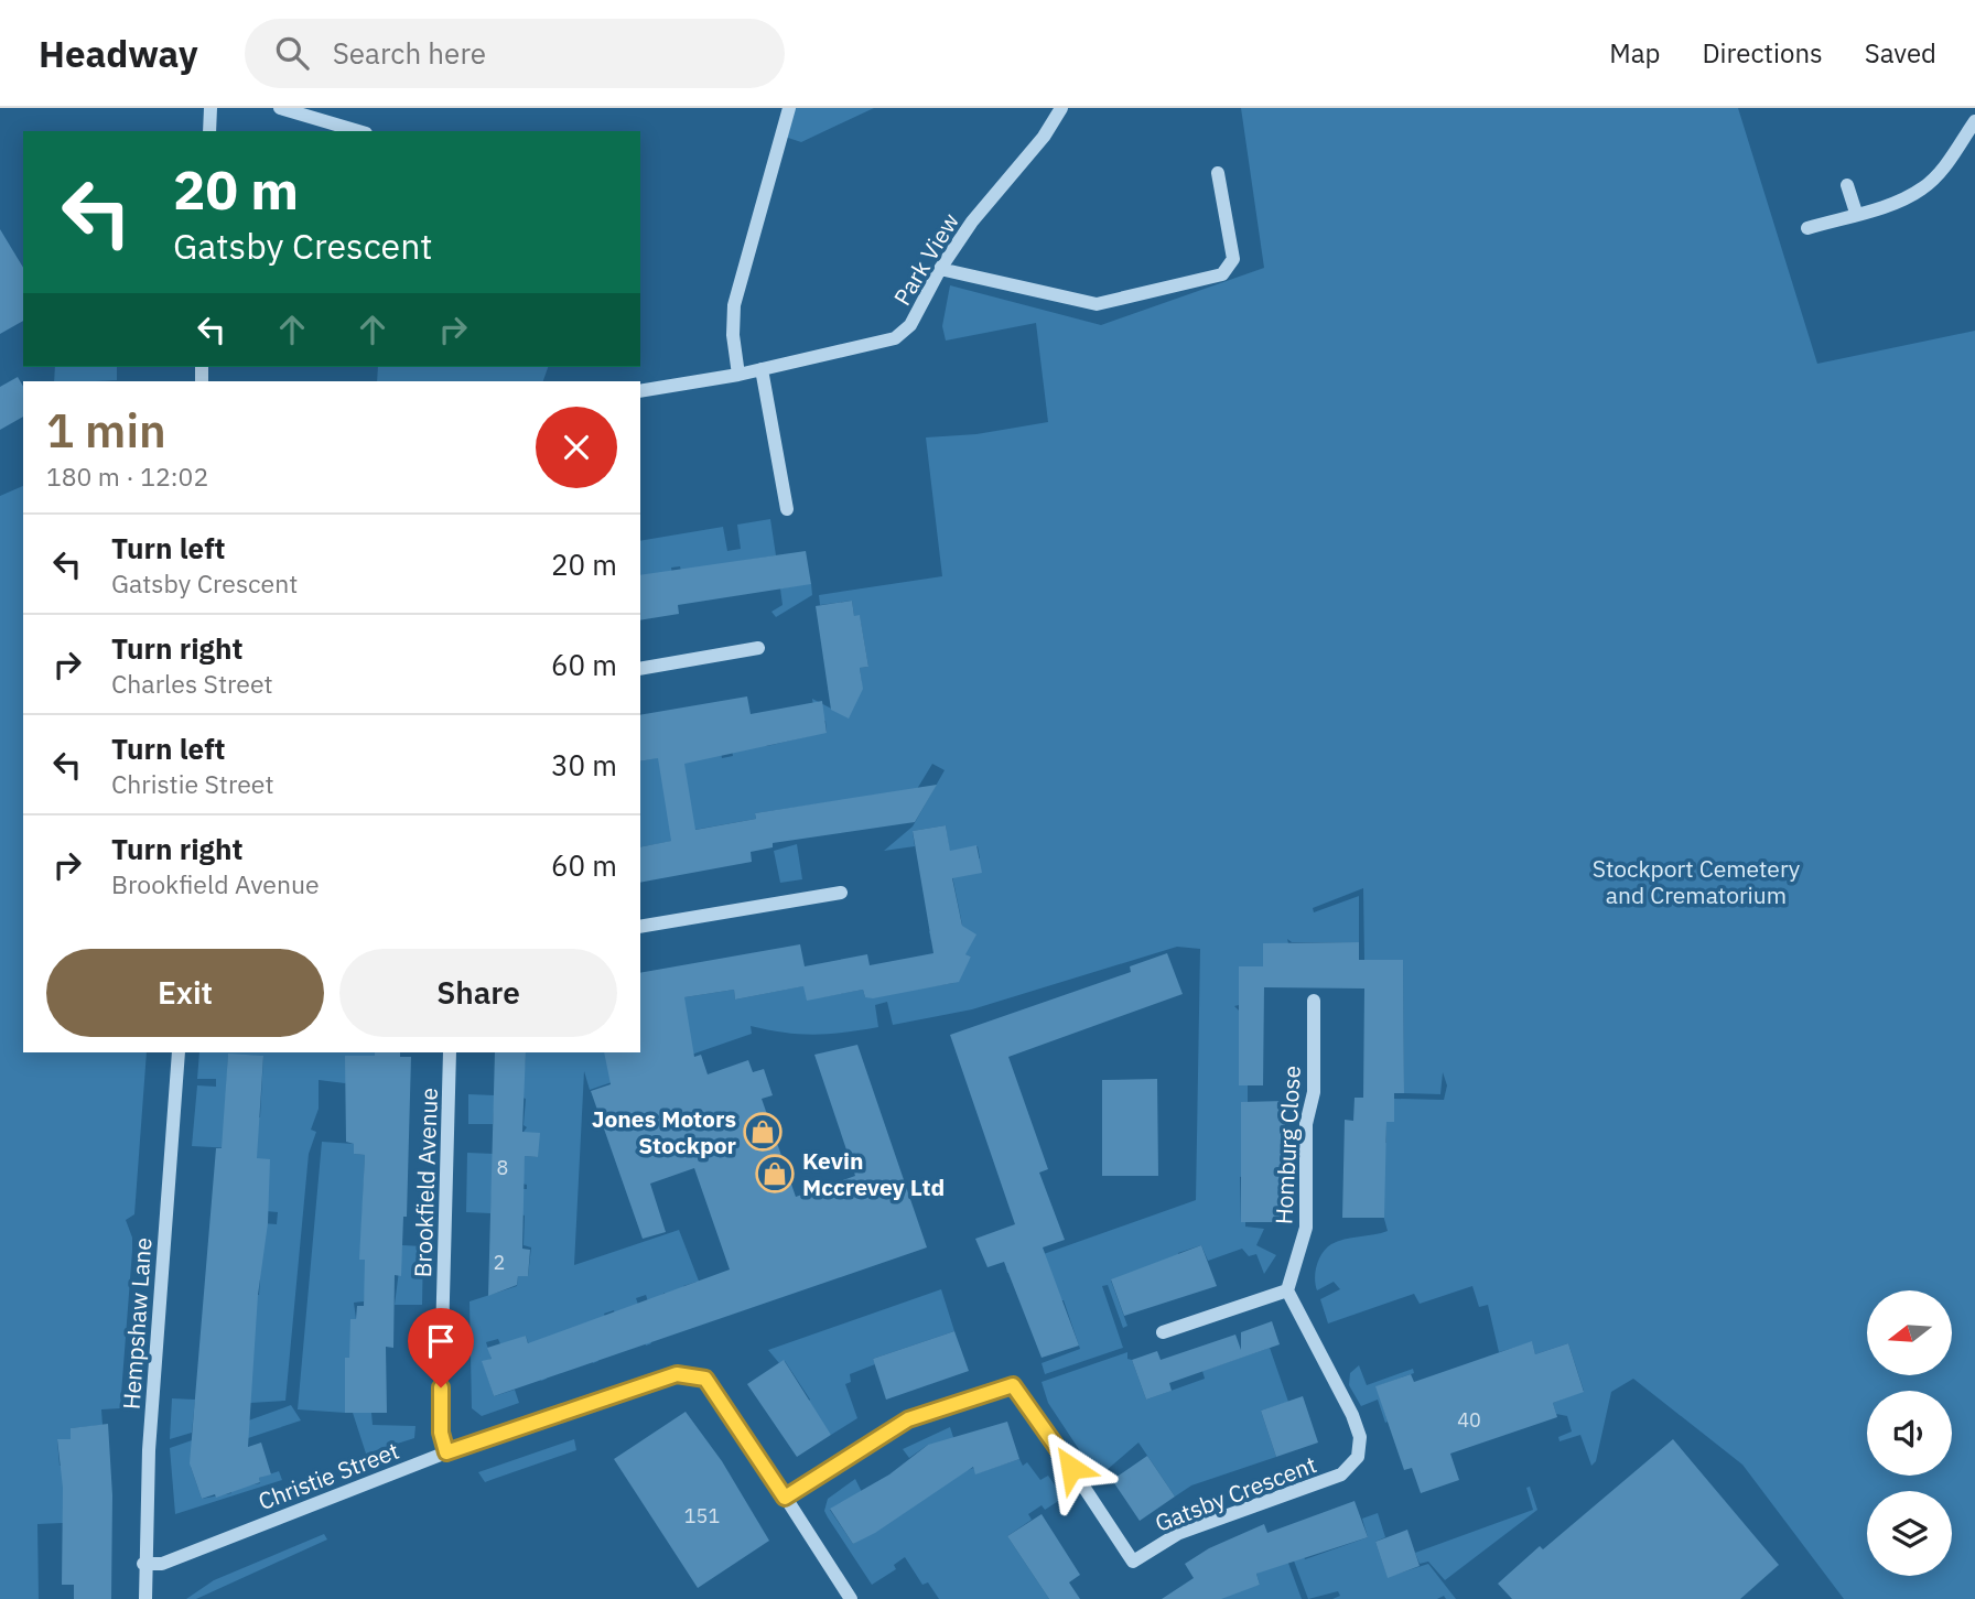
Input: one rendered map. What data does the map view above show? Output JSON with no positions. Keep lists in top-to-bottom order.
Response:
{
  "streets": {
    "street": [
      "Park View",
      "Homburg Close",
      "Brookfield Avenue",
      "Hempshaw Lane",
      "Christie Street",
      "Gatsby Crescent"
    ]
  },
  "crossings": [
    ["Homburg Close", "Gatsby Crescent"],
    ["Brookfield Avenue", "Christie Street"],
    ["Hempshaw Lane", "Christie Street"],
    ["Christie Street", "Gatsby Crescent"]
  ],
  "parks": ["Stockport Cemetery and Crematorium"],
  "places": {
    "shop": ["Jones Motors Stockpor", "Kevin Mccrevey Ltd"]
  },
  "house_numbers": [
    "8",
    "2",
    "40",
    "151"
  ],
  "north": "left",
  "page": {
    "header": "Headway",
    "search": "Search here",
    "nav": ["Map", "Directions", "Saved"],
    "turn": ["20 m", "Gatsby Crescent"],
    "heading": ["1 min", "180 m · 12:02"],
    "list": [
      {
        "name": "Turn left",
        "note": "Gatsby Crescent",
        "value": "20 m"
      },
      {
        "name": "Turn right",
        "note": "Charles Street",
        "value": "60 m"
      },
      {
        "name": "Turn left",
        "note": "Christie Street",
        "value": "30 m"
      },
      {
        "name": "Turn right",
        "note": "Brookfield Avenue",
        "value": "60 m"
      }
    ],
    "buttons": ["Exit", "Share"]
  }
}
